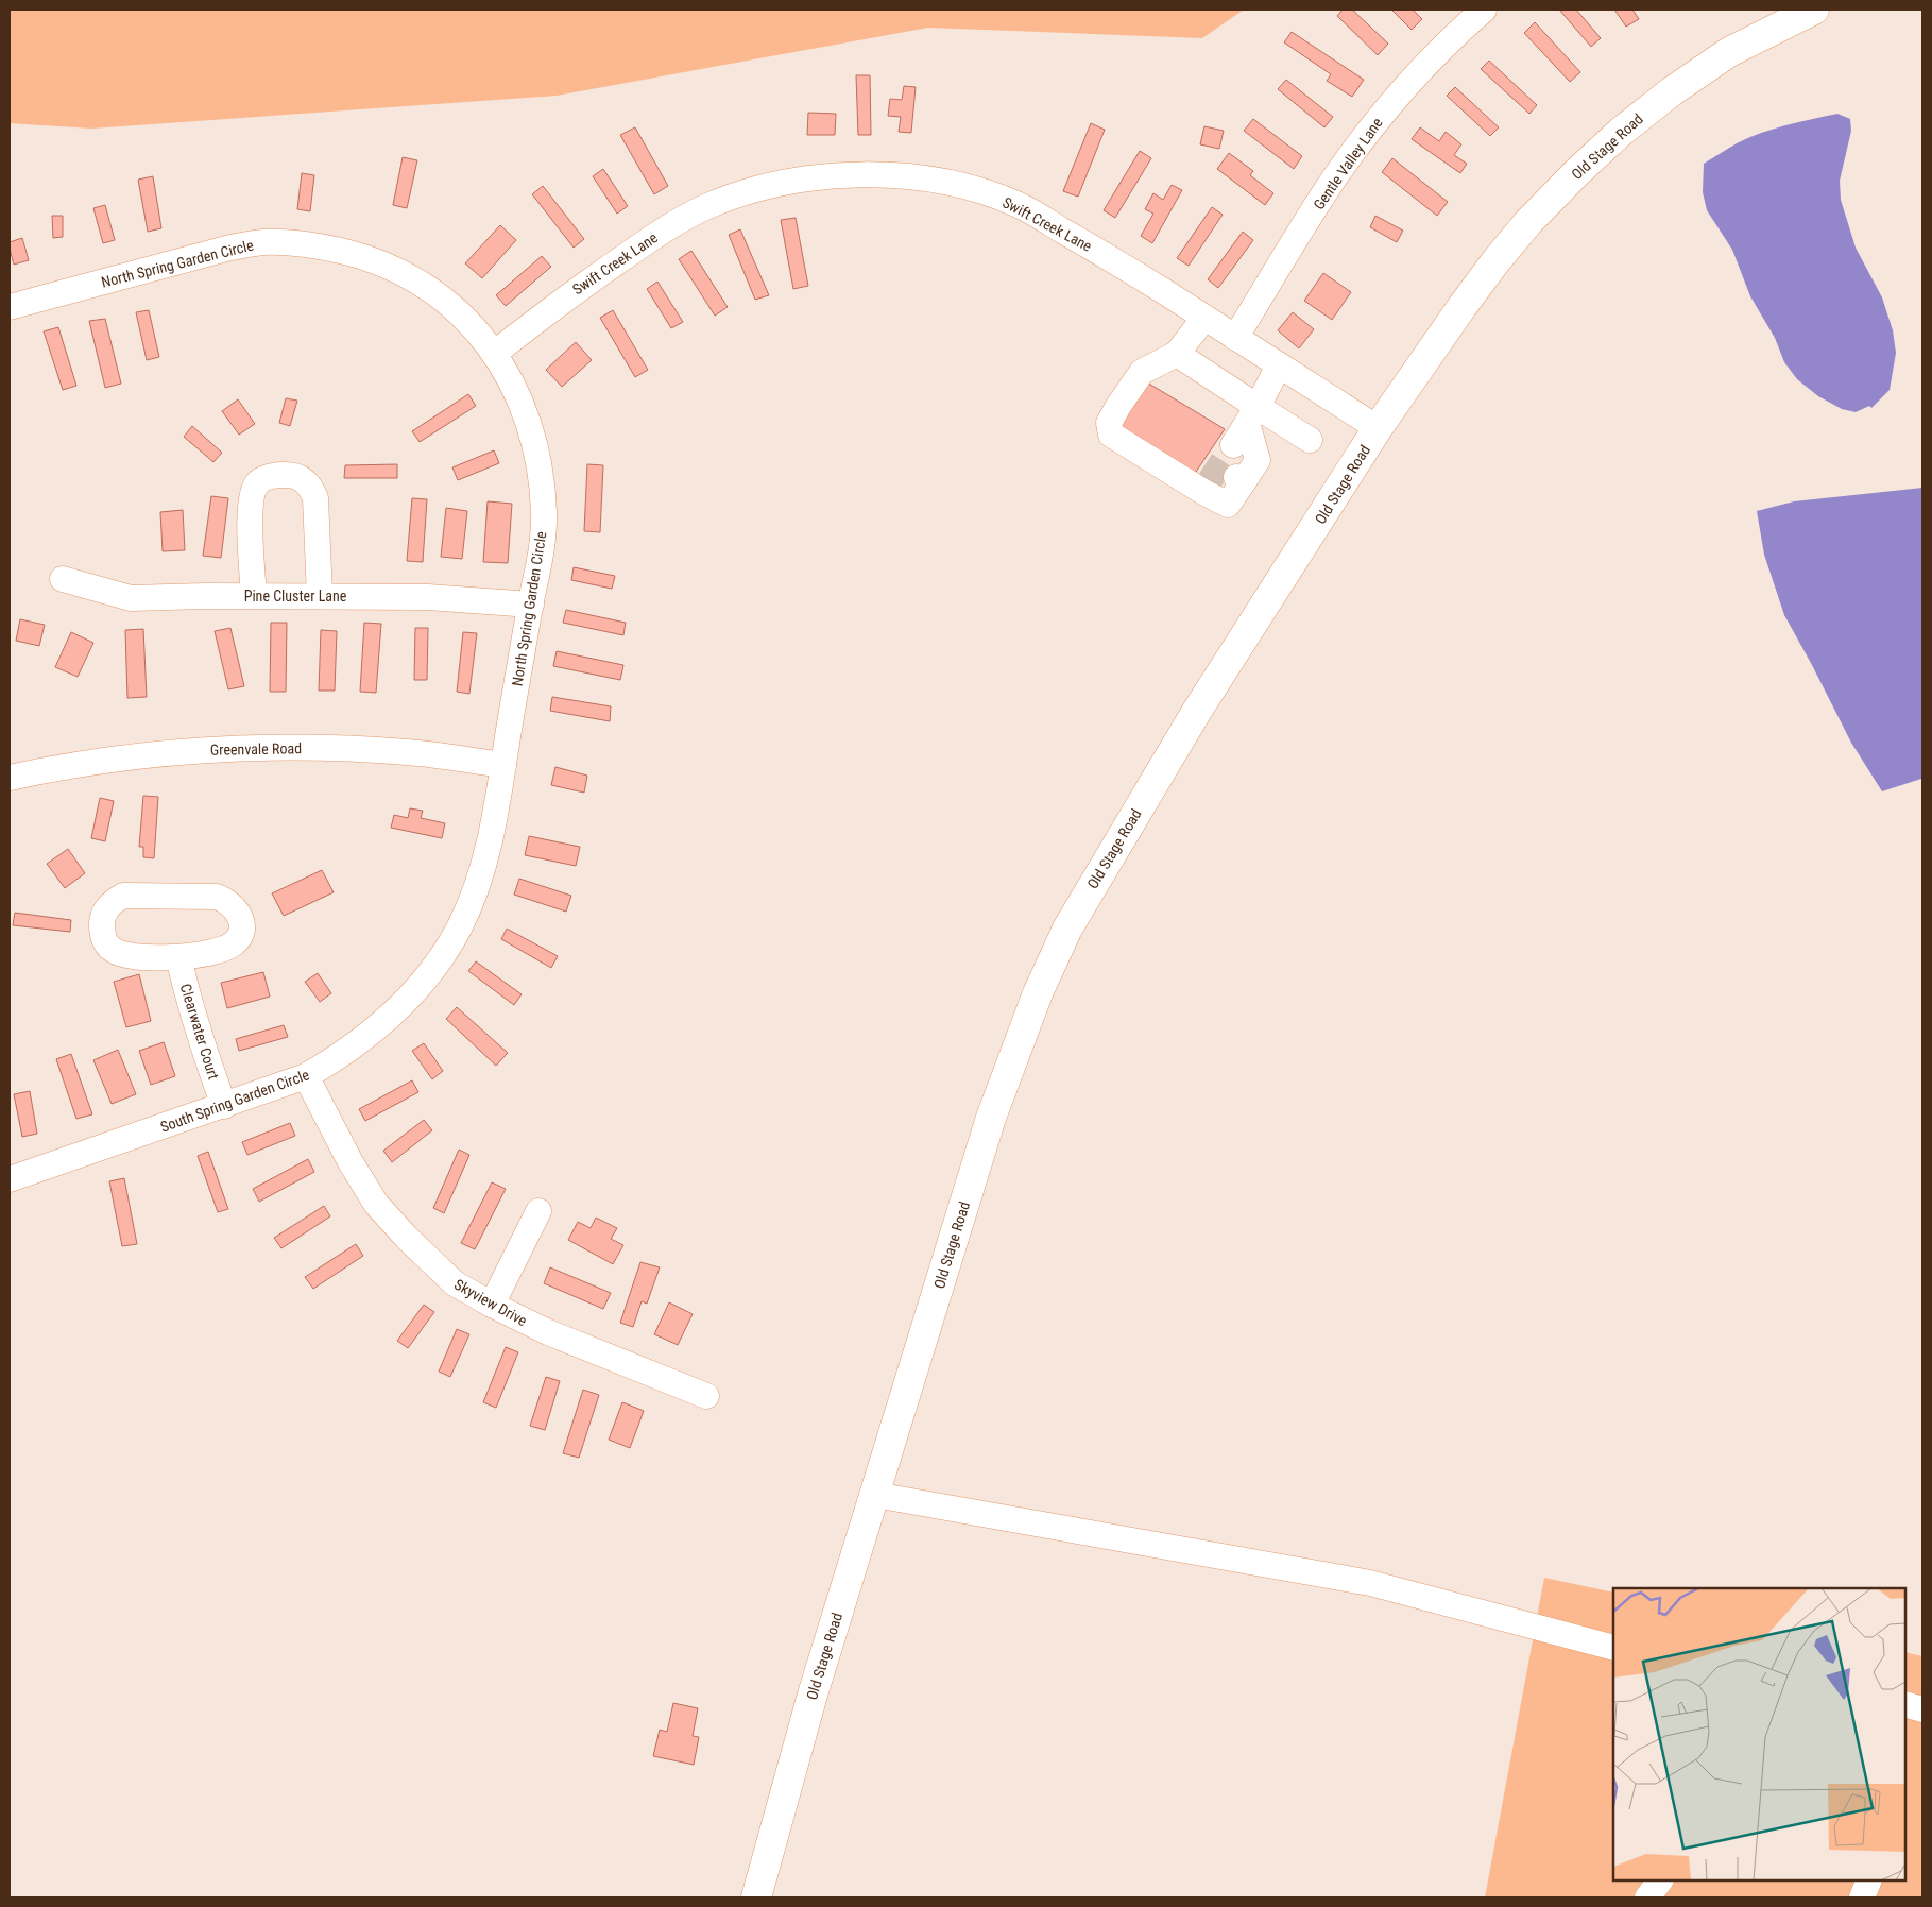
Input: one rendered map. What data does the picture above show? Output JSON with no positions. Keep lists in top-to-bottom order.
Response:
{
  "streets": {
    "main road": ["Old Stage Road"],
    "street": [
      "Gentle Valley Lane",
      "Swift Creek Lane",
      "North Spring Garden Circle",
      "Pine Cluster Lane",
      "Greenvale Road",
      "Clearwater Court",
      "South Spring Garden Circle",
      "Skyview Drive"
    ]
  },
  "crossings": [
    ["Old Stage Road", "Swift Creek Lane"],
    ["Gentle Valley Lane", "Swift Creek Lane"],
    ["Swift Creek Lane", "North Spring Garden Circle"],
    ["North Spring Garden Circle", "Pine Cluster Lane"],
    ["North Spring Garden Circle", "Greenvale Road"],
    ["North Spring Garden Circle", "South Spring Garden Circle"],
    ["Greenvale Road", "South Spring Garden Circle"],
    ["Clearwater Court", "South Spring Garden Circle"],
    ["South Spring Garden Circle", "Skyview Drive"]
  ]
}
